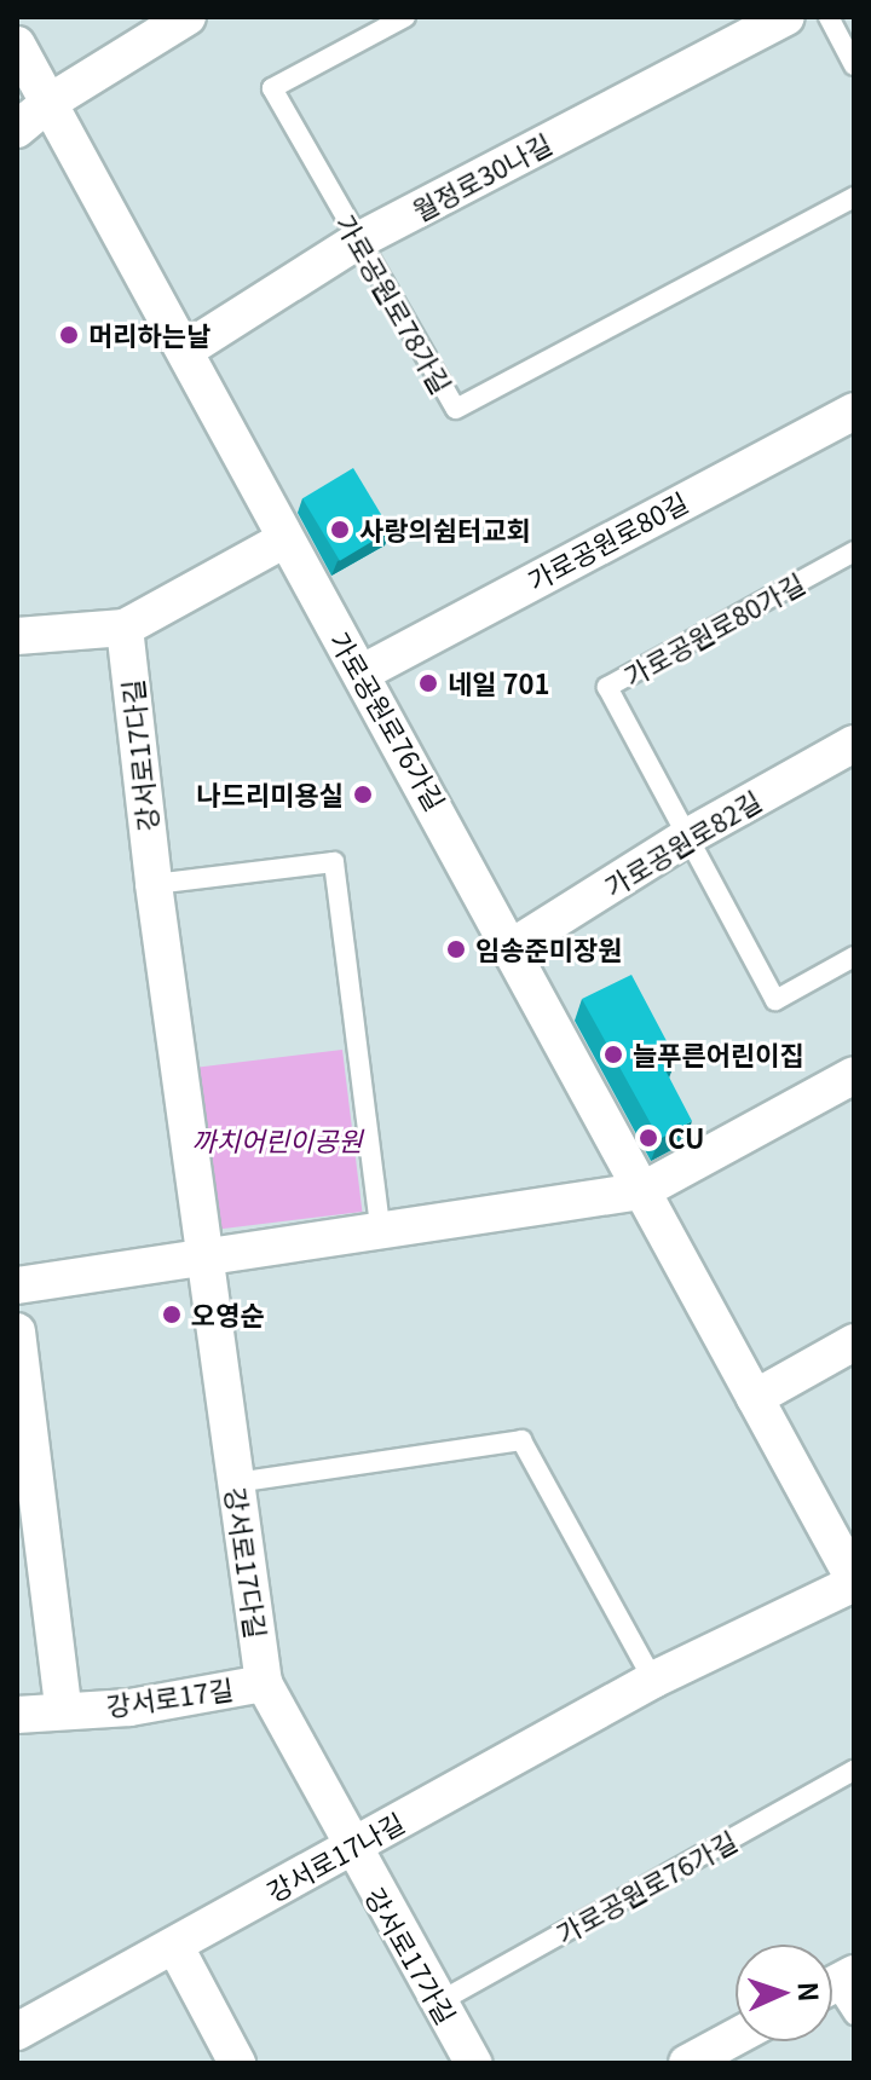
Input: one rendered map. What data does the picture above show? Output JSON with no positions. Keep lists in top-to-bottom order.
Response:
{
  "streets": {
    "street": [
      "월정로30나길",
      "가로공원로80길",
      "가로공원로76가길",
      "강서로17다길",
      "가로공원로82길",
      "강서로17길",
      "강서로17나길",
      "강서로17가길"
    ],
    "lane": ["가로공원로78가길", "가로공원로80가길"]
  },
  "crossings": [
    ["월정로30나길", "가로공원로78가길"],
    ["월정로30나길", "가로공원로76가길"],
    ["가로공원로80길", "가로공원로76가길"],
    ["가로공원로80가길", "가로공원로82길"],
    ["가로공원로76가길", "가로공원로82길"],
    ["가로공원로76가길", "강서로17나길"],
    ["가로공원로76가길", "강서로17가길"],
    ["강서로17다길", "강서로17길"],
    ["강서로17다길", "강서로17나길"],
    ["강서로17다길", "강서로17가길"],
    ["강서로17나길", "강서로17가길"]
  ],
  "parks": ["까치어린이공원"],
  "places": [
    "머리하는날",
    "사랑의쉼터교회",
    "네일 701",
    "나드리미용실",
    "임송준미장원",
    "늘푸른어린이집",
    "CU",
    "오영순"
  ],
  "north": "right"
}
